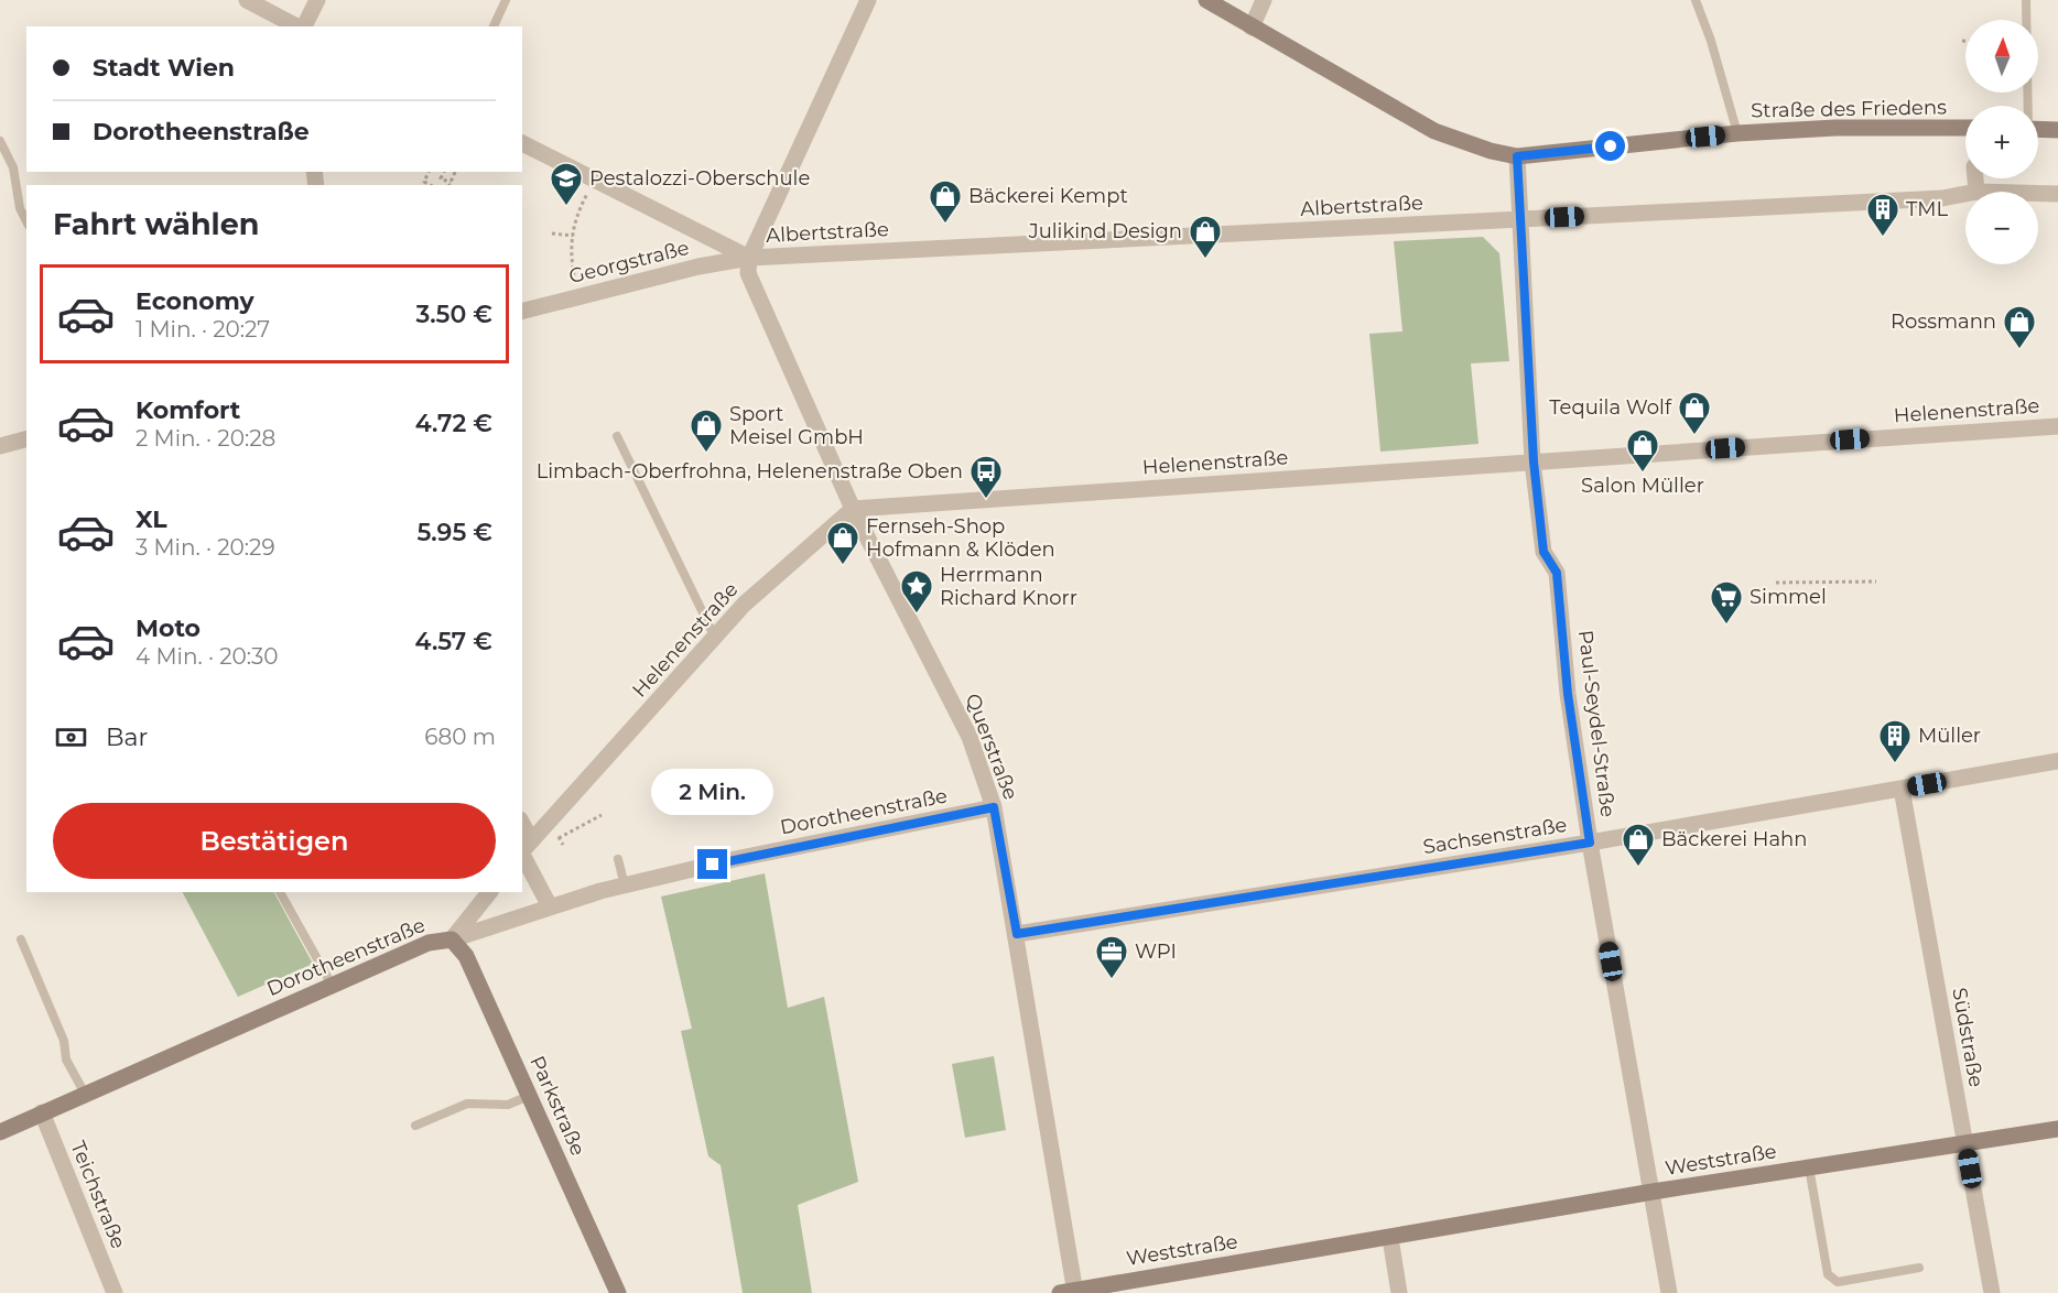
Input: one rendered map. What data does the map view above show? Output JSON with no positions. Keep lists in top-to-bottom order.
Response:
{
  "streets": {
    "main road": [
      "Straße des Friedens",
      "Dorotheenstraße",
      "Parkstraße",
      "Weststraße"
    ],
    "street": [
      "Albertstraße",
      "Georgstraße",
      "Helenenstraße",
      "Paul-Seydel-Straße",
      "Querstraße",
      "Sachsenstraße",
      "Südstraße",
      "Teichstraße"
    ]
  },
  "crossings": [
    ["Straße des Friedens", "Paul-Seydel-Straße"],
    ["Albertstraße", "Georgstraße"],
    ["Albertstraße", "Paul-Seydel-Straße"],
    ["Albertstraße", "Querstraße"],
    ["Georgstraße", "Querstraße"],
    ["Helenenstraße", "Paul-Seydel-Straße"],
    ["Helenenstraße", "Querstraße"],
    ["Paul-Seydel-Straße", "Sachsenstraße"],
    ["Paul-Seydel-Straße", "Weststraße"],
    ["Querstraße", "Dorotheenstraße"],
    ["Querstraße", "Sachsenstraße"],
    ["Querstraße", "Weststraße"],
    ["Dorotheenstraße", "Parkstraße"],
    ["Dorotheenstraße", "Teichstraße"],
    ["Sachsenstraße", "Südstraße"],
    ["Südstraße", "Weststraße"]
  ],
  "places": {
    "school or university": ["Pestalozzi-Oberschule"],
    "shop": [
      "Bäckerei Kempt",
      "Julikind Design",
      "Rossmann",
      "Tequila Wolf",
      "Sport Meisel GmbH",
      "Salon Müller",
      "Fernseh-Shop Hofmann & Klöden",
      "Bäckerei Hahn"
    ],
    "building": ["TML", "Müller"],
    "bus stop": ["Limbach-Oberfrohna, Helenenstraße Oben"],
    "place": ["Herrmann Richard Knorr"],
    "supermarket": ["Simmel"],
    "office": ["WPI"]
  },
  "north": "top",
  "page": {
    "map_buttons": ["+", "−"],
    "banner": ["Stadt Wien", "Dorotheenstraße"],
    "heading": "Fahrt wählen",
    "list": [
      {
        "name": "Economy",
        "note": "1 Min. · 20:27",
        "value": "3.50 €"
      },
      {
        "name": "Komfort",
        "note": "2 Min. · 20:28",
        "value": "4.72 €"
      },
      {
        "name": "XL",
        "note": "3 Min. · 20:29",
        "value": "5.95 €"
      },
      {
        "name": "Moto",
        "note": "4 Min. · 20:30",
        "value": "4.57 €"
      }
    ],
    "pay": ["Bar", "680 m"],
    "bubble": "2 Min.",
    "buttons": "Bestätigen"
  }
}
